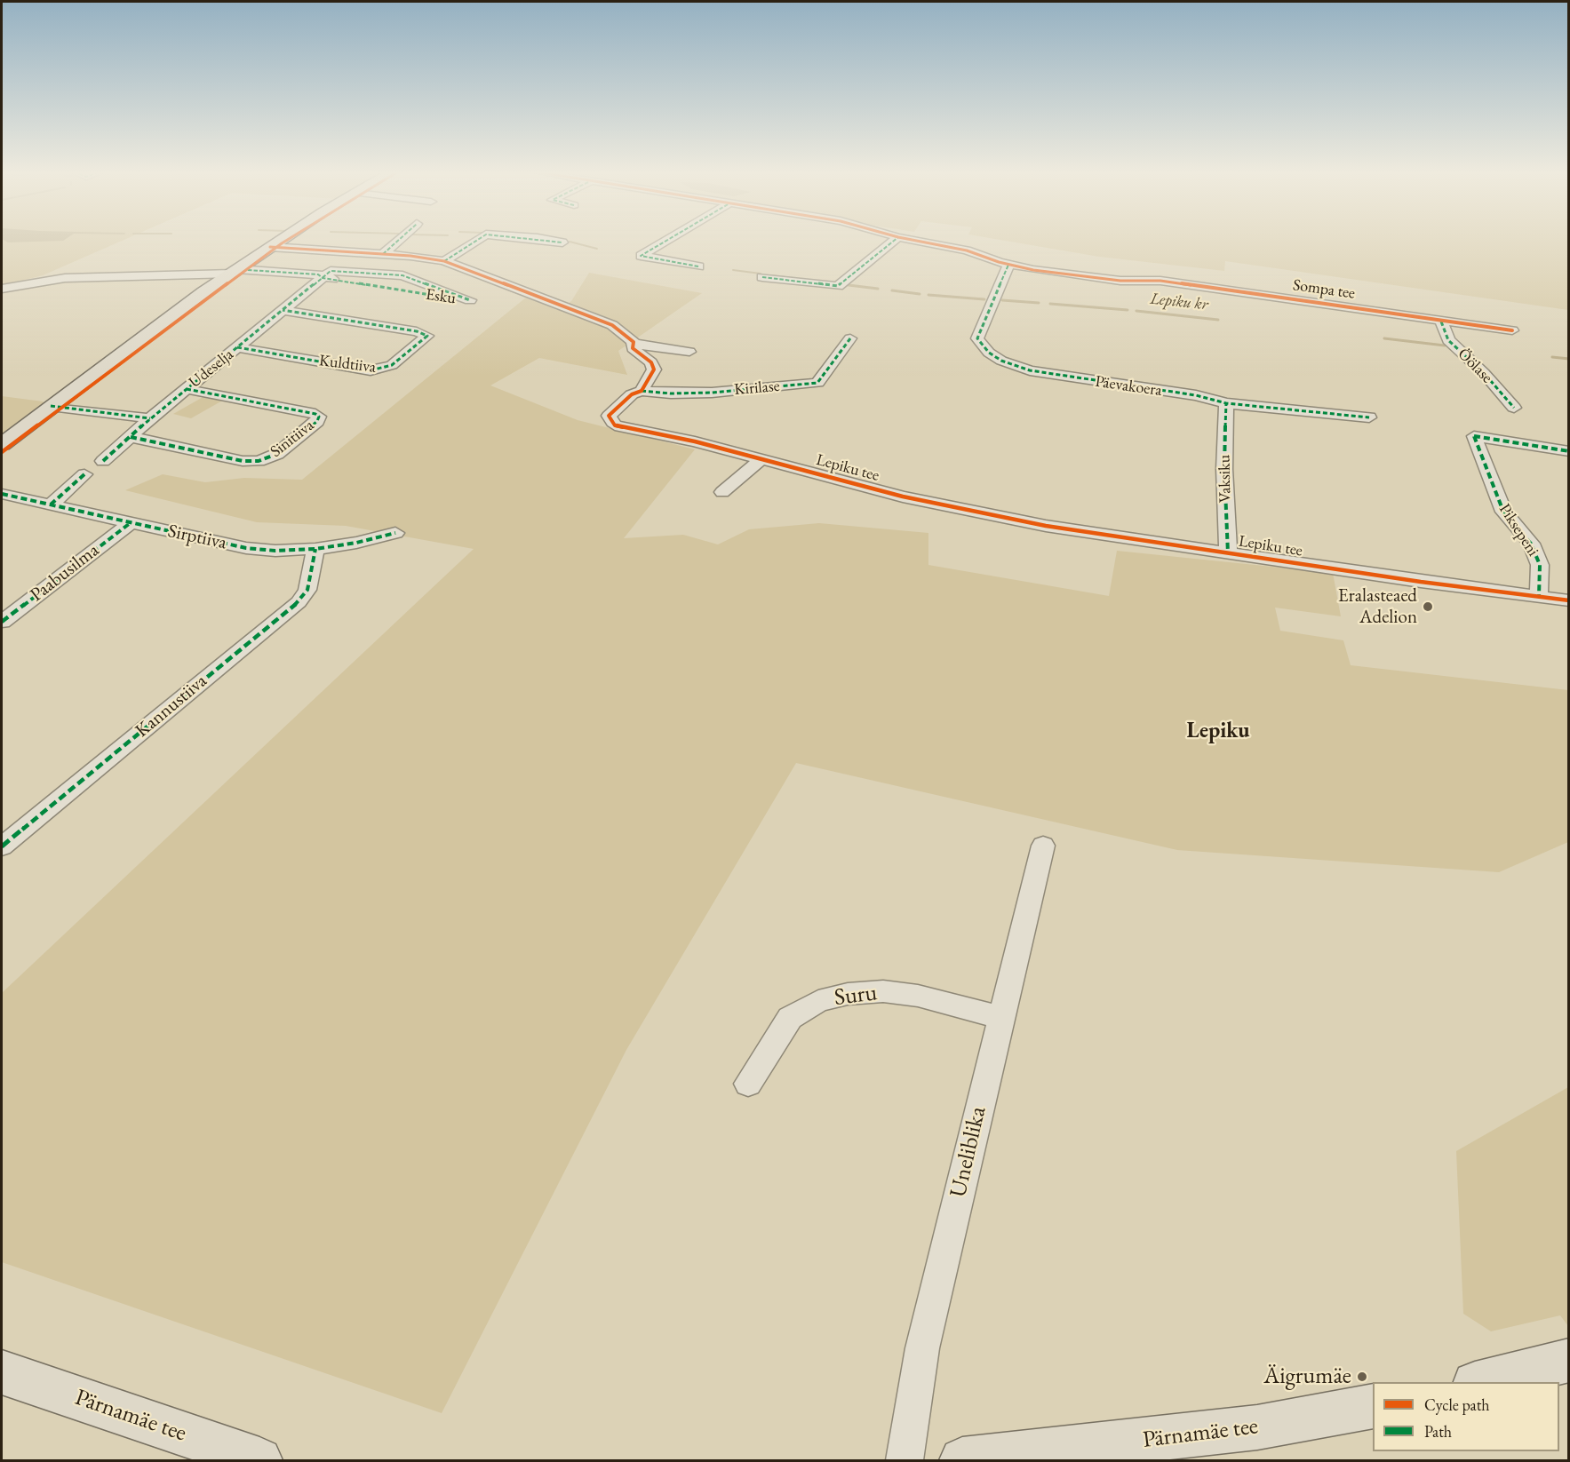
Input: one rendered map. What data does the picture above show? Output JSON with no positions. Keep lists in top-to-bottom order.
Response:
{
  "streets": {
    "main road": ["Pärnamäe tee"],
    "street": [
      "Sompa tee",
      "Esku",
      "Kuldtiiva",
      "Öölase",
      "Udeselja",
      "Päevakoera",
      "Kirilase",
      "Sinitiiva",
      "Lepiku tee",
      "Vaksiku",
      "Piksepeni",
      "Sirptiiva",
      "Paabusilma",
      "Kannustiiva",
      "Suru",
      "Uneliblika"
    ]
  },
  "crossings": [
    ["Sompa tee", "Öölase"],
    ["Sompa tee", "Päevakoera"],
    ["Esku", "Udeselja"],
    ["Kuldtiiva", "Udeselja"],
    ["Udeselja", "Sinitiiva"],
    ["Päevakoera", "Vaksiku"],
    ["Kirilase", "Lepiku tee"],
    ["Lepiku tee", "Vaksiku"],
    ["Lepiku tee", "Piksepeni"],
    ["Sirptiiva", "Paabusilma"],
    ["Sirptiiva", "Kannustiiva"],
    ["Suru", "Uneliblika"]
  ],
  "districts": ["Lepiku"],
  "water": ["Lepiku kr"],
  "places": ["Eralasteaed Adelion", "Äigrumäe"],
  "legend": ["Cycle path", "Path"]
}
